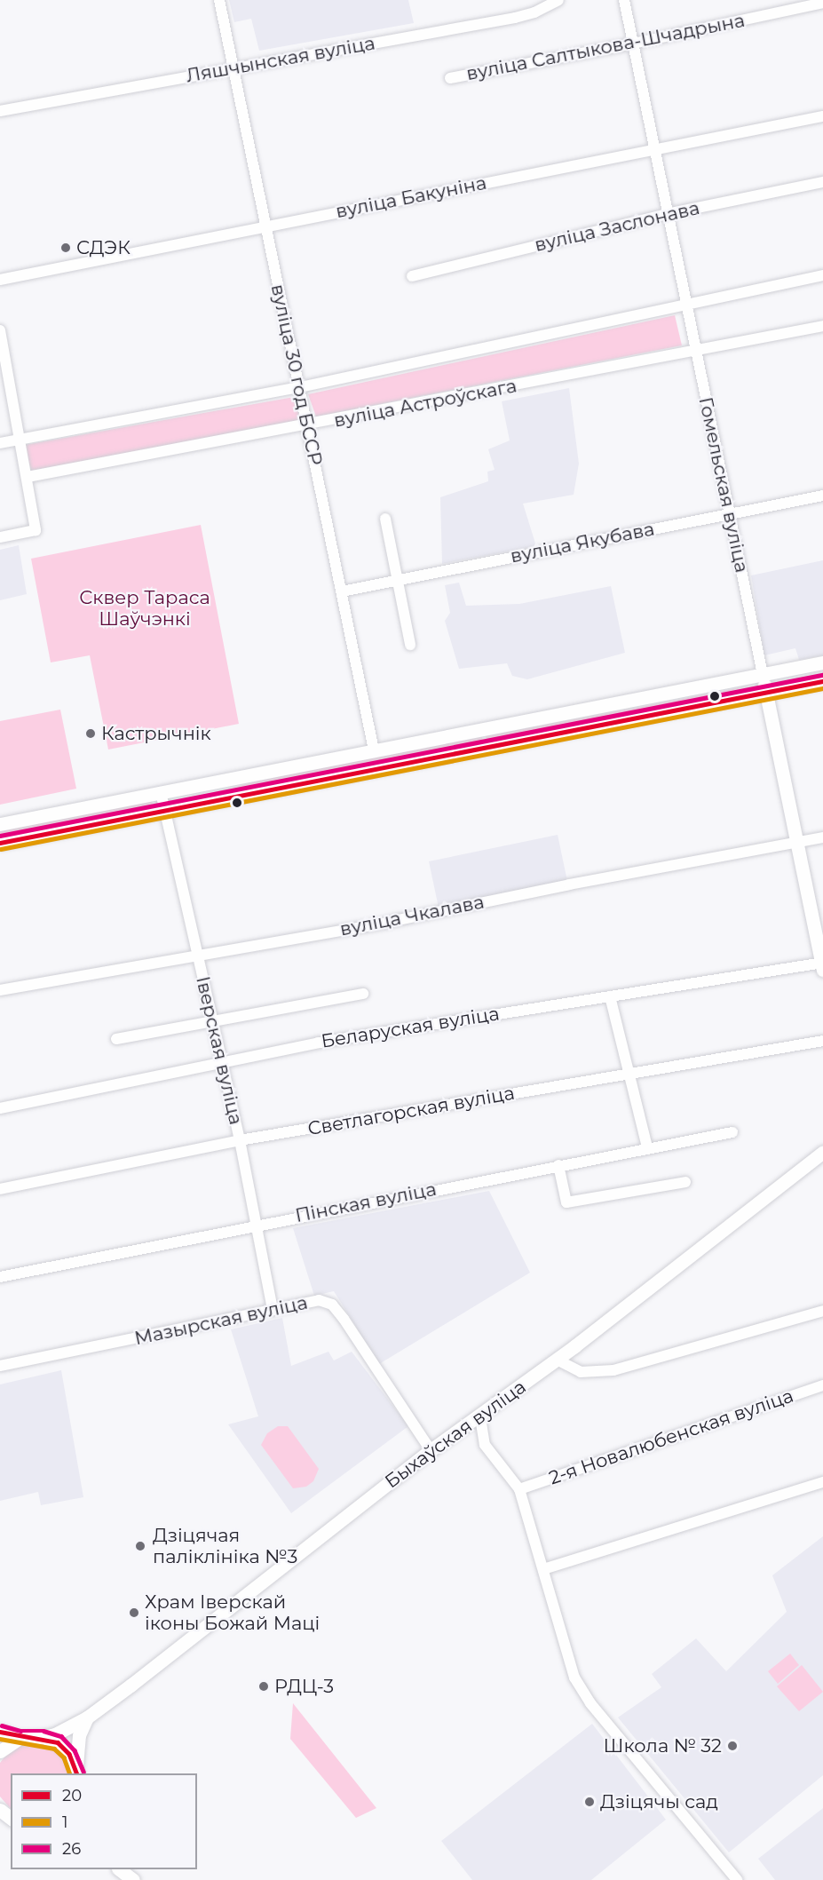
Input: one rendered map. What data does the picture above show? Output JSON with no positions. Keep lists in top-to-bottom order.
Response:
{
  "streets": {
    "main road": ["Гомельская вуліца", "Быхаўская вуліца"],
    "street": [
      "вуліца Салтыкова-Шчадрына",
      "Ляшчынская вуліца",
      "вуліца Бакуніна",
      "вуліца Заслонава",
      "вуліца 30 год БССР",
      "вуліца Астроўскага",
      "вуліца Якубава",
      "вуліца Чкалава",
      "Беларуская вуліца",
      "Іверская вуліца",
      "Светлагорская вуліца",
      "Пінская вуліца",
      "Мазырская вуліца",
      "2-я Новалюбенская вуліца"
    ]
  },
  "crossings": [
    ["вуліца Салтыкова-Шчадрына", "Гомельская вуліца"],
    ["Ляшчынская вуліца", "вуліца 30 год БССР"],
    ["вуліца Бакуніна", "вуліца 30 год БССР"],
    ["вуліца Бакуніна", "Гомельская вуліца"],
    ["вуліца Заслонава", "Гомельская вуліца"],
    ["вуліца 30 год БССР", "вуліца Астроўскага"],
    ["вуліца 30 год БССР", "вуліца Якубава"],
    ["вуліца Астроўскага", "Гомельская вуліца"],
    ["Гомельская вуліца", "вуліца Якубава"],
    ["Гомельская вуліца", "вуліца Чкалава"],
    ["Гомельская вуліца", "Беларуская вуліца"],
    ["вуліца Чкалава", "Іверская вуліца"],
    ["Беларуская вуліца", "Іверская вуліца"],
    ["Іверская вуліца", "Светлагорская вуліца"],
    ["Іверская вуліца", "Пінская вуліца"],
    ["Іверская вуліца", "Мазырская вуліца"],
    ["Мазырская вуліца", "Быхаўская вуліца"]
  ],
  "parks": ["Сквер Тараса Шаўчэнкі"],
  "places": [
    "СДЭК",
    "Кастрычнік",
    "Дзіцячая паліклініка №3",
    "Храм Іверскай іконы Божай Маці",
    "РДЦ-3",
    "Школа № 32",
    "Дзіцячы сад"
  ],
  "lines": ["transit line 26", "transit line 20", "transit line 1"],
  "legend": ["20", "1", "26"]
}
